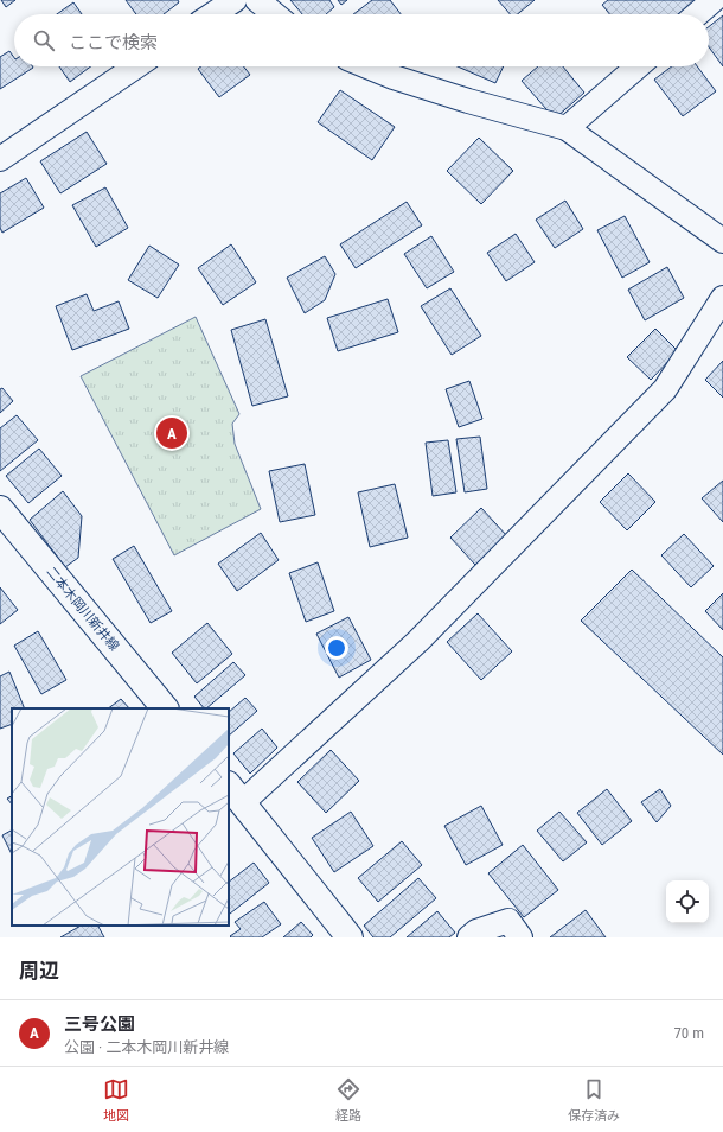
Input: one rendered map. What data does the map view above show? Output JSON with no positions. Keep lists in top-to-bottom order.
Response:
{
  "streets": {
    "main road": ["二本木岡川新井線"]
  },
  "page": {
    "search": "ここで検索",
    "pins": "A",
    "heading": "周辺",
    "list": [
      {
        "mark": "A",
        "name": "三号公園",
        "note": "公園 · 二本木岡川新井線",
        "value": "70 m"
      }
    ],
    "nav": ["地図", "経路", "保存済み"]
  }
}
